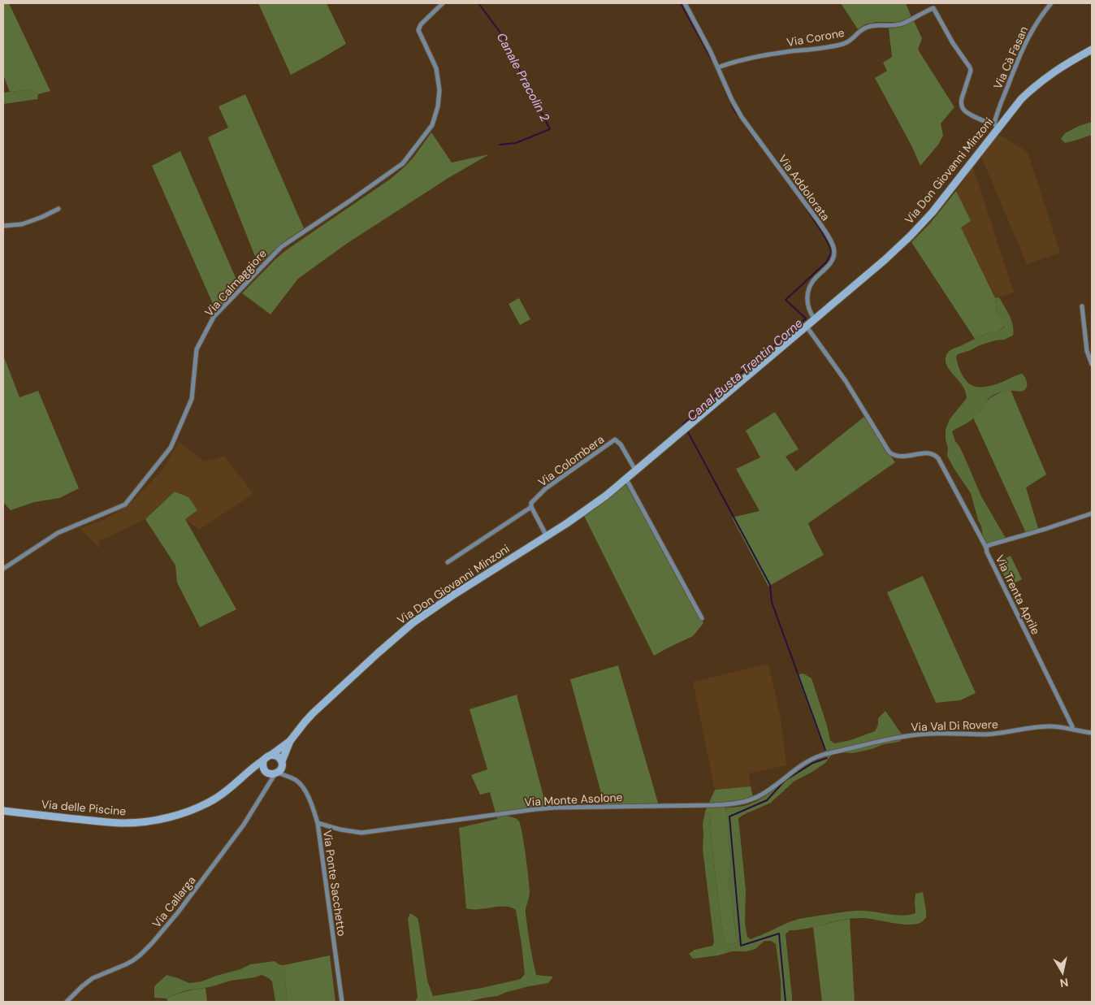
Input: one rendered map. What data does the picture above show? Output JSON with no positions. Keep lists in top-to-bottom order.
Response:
{
  "streets": {
    "street": [
      "Via Corone",
      "Via Cà Fasan",
      "Via Don Giovanni Minzoni",
      "Via Addolorata",
      "Via Calmaggiore",
      "Via Colombera",
      "Via Trenta Aprile",
      "Via Val Di Rovere",
      "Via Monte Asolone",
      "Via delle Piscine",
      "Via Ponte Sacchetto",
      "Via Callarga"
    ]
  },
  "crossings": [
    ["Via Corone", "Via Addolorata"],
    ["Via Cà Fasan", "Via Don Giovanni Minzoni"],
    ["Via Don Giovanni Minzoni", "Via Addolorata"],
    ["Via Don Giovanni Minzoni", "Via Colombera"],
    ["Via Don Giovanni Minzoni", "Via delle Piscine"],
    ["Via Trenta Aprile", "Via Val Di Rovere"],
    ["Via Val Di Rovere", "Via Monte Asolone"],
    ["Via Monte Asolone", "Via Ponte Sacchetto"],
    ["Via delle Piscine", "Via Ponte Sacchetto"],
    ["Via delle Piscine", "Via Callarga"],
    ["Via Ponte Sacchetto", "Via Callarga"]
  ],
  "water": ["Canale Pracolin 2", "Canal Busta Trentin Corne"],
  "north": "bottom"
}
